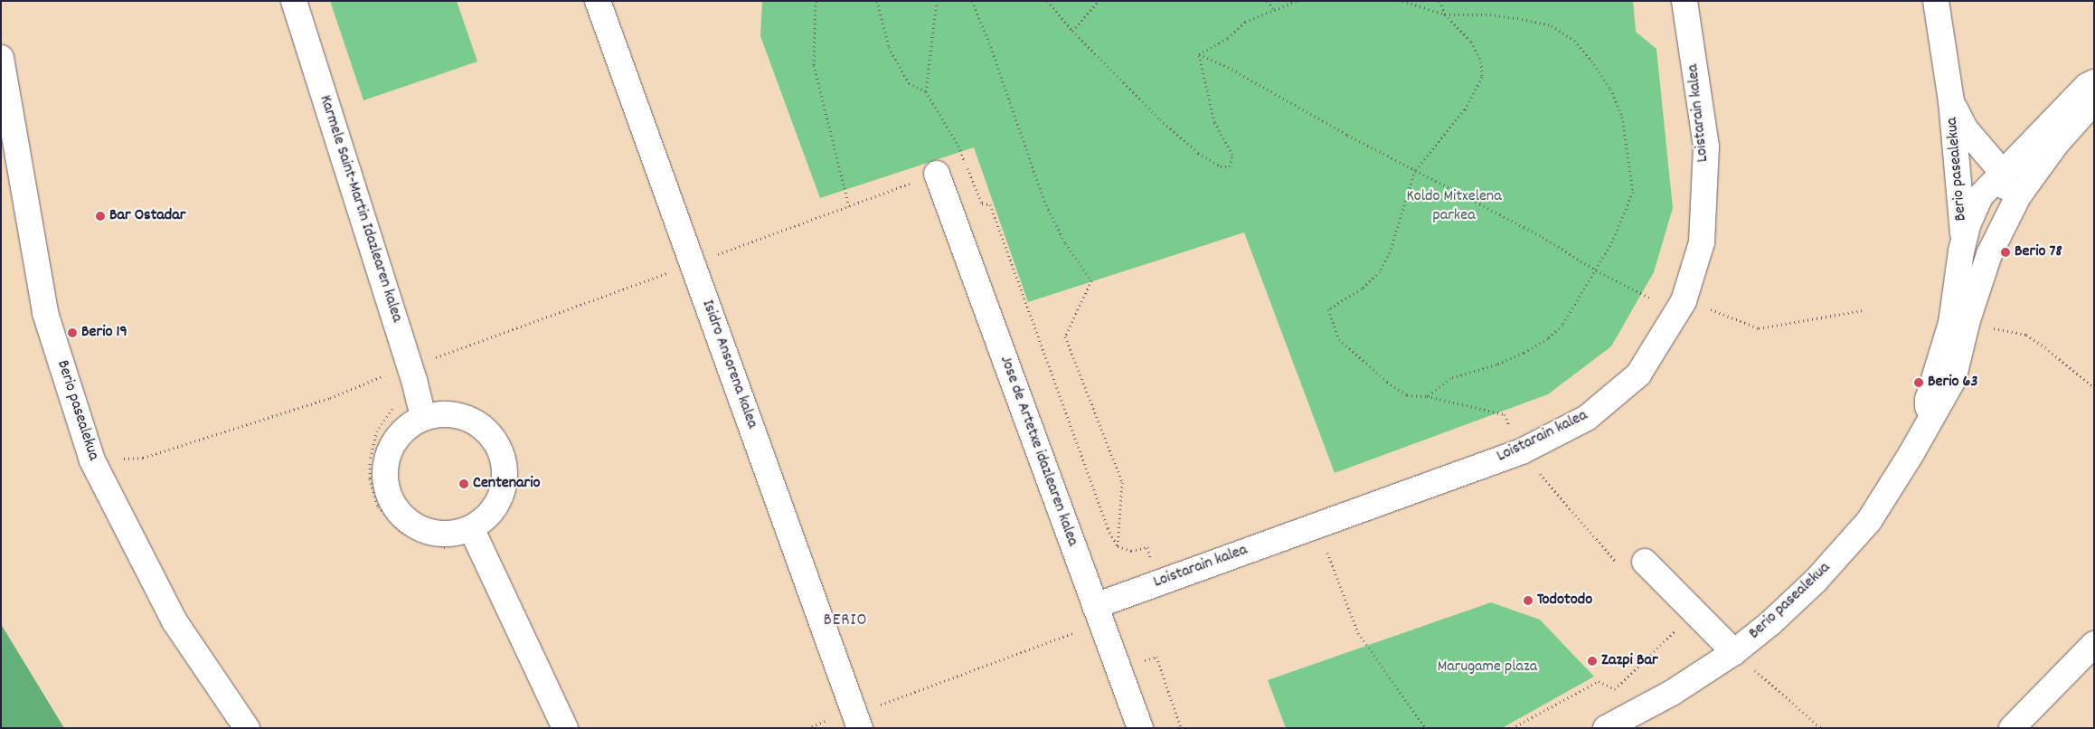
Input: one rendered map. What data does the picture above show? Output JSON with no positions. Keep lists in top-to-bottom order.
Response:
{
  "streets": {
    "street": [
      "Loistarain kalea",
      "Berio pasealekua",
      "Karmele Saint-Martin Idazlearen kalea",
      "Isidro Ansorena kalea",
      "Jose de Artetxe idazlearen kalea"
    ]
  },
  "crossings": [
    ["Loistarain kalea", "Jose de Artetxe idazlearen kalea"]
  ],
  "districts": ["BERIO"],
  "parks": ["Koldo Mitxelena parkea", "Marugame plaza"],
  "places": [
    "Bar Ostadar",
    "Berio 78",
    "Berio 19",
    "Berio 63",
    "Centenario",
    "Todotodo",
    "Zazpi Bar"
  ]
}
